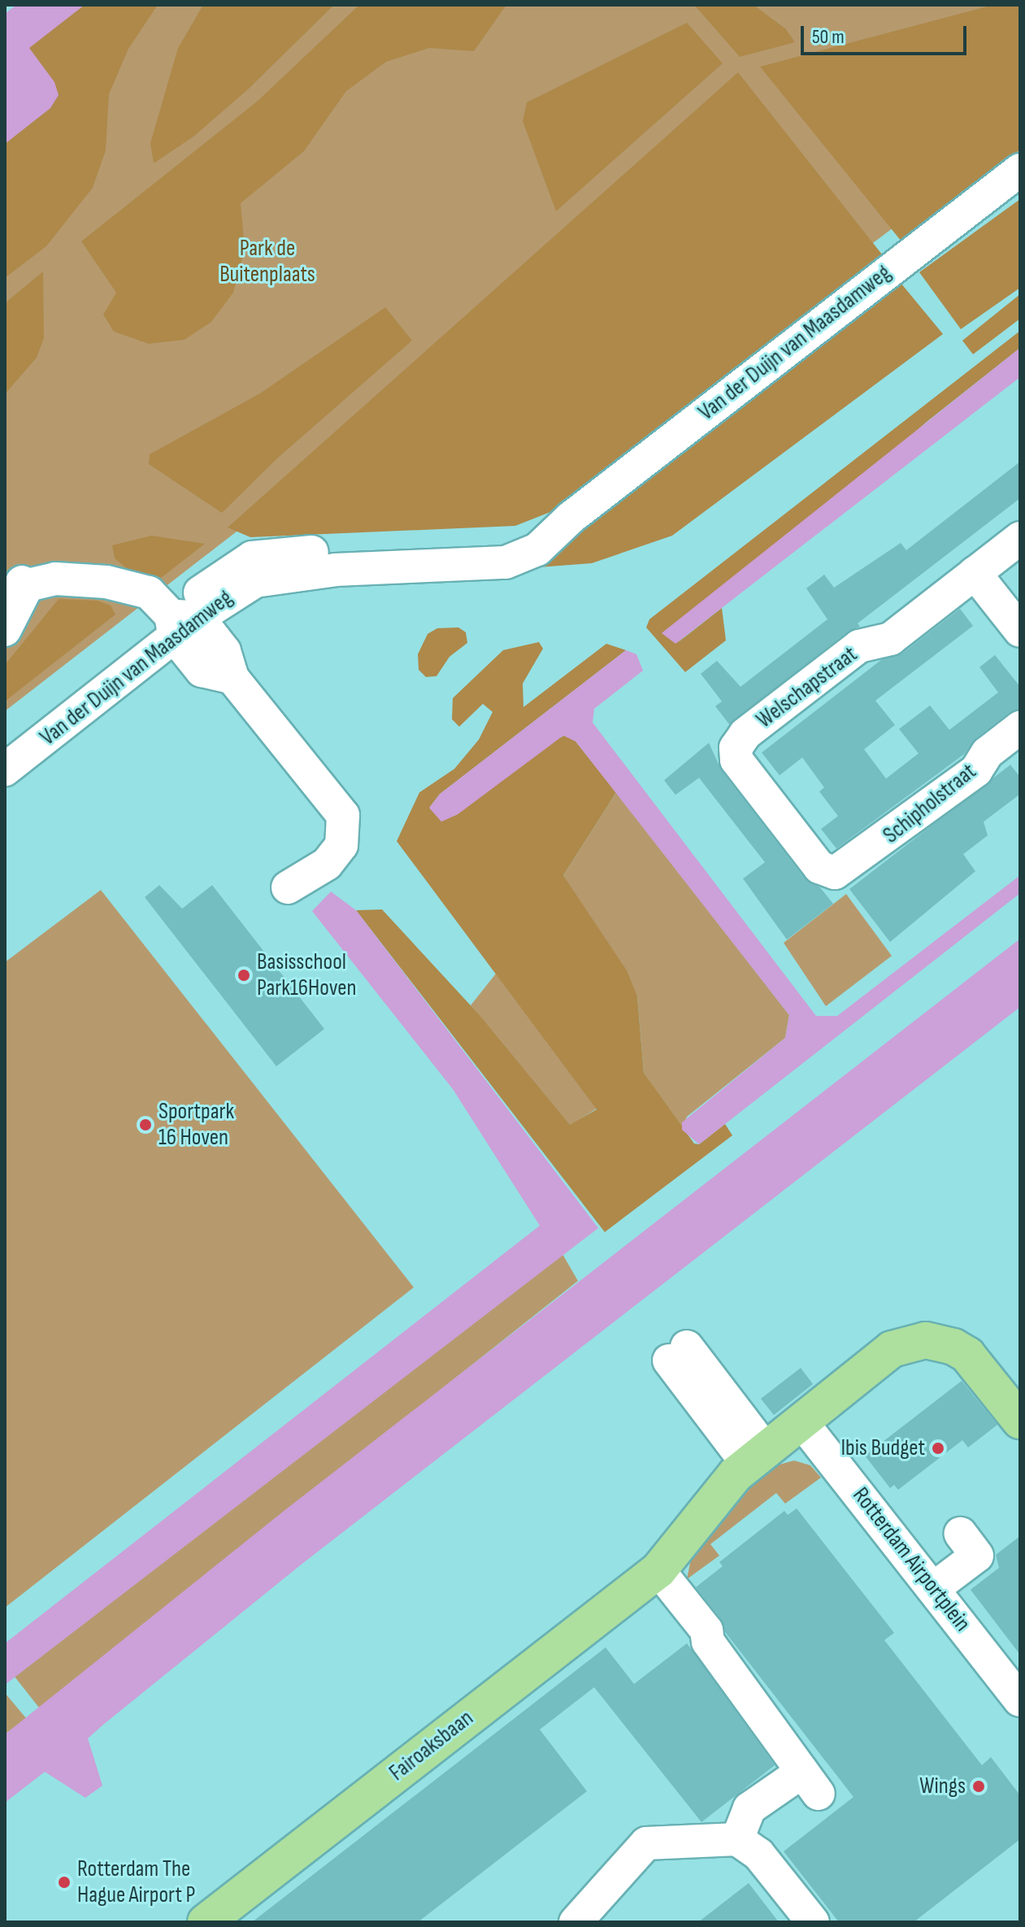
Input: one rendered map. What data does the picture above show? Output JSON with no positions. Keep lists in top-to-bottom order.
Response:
{
  "streets": {
    "main road": ["Fairoaksbaan"],
    "street": [
      "Van der Duijn van Maasdamweg",
      "Welschapstraat",
      "Schipholstraat",
      "Rotterdam Airportplein"
    ]
  },
  "crossings": [
    ["Welschapstraat", "Schipholstraat"]
  ],
  "parks": ["Park de Buitenplaats"],
  "places": [
    "Basisschool Park16Hoven",
    "Sportpark 16 Hoven",
    "Ibis Budget",
    "Wings",
    "Rotterdam The Hague Airport P"
  ],
  "scale_bar": "50 m"
}
